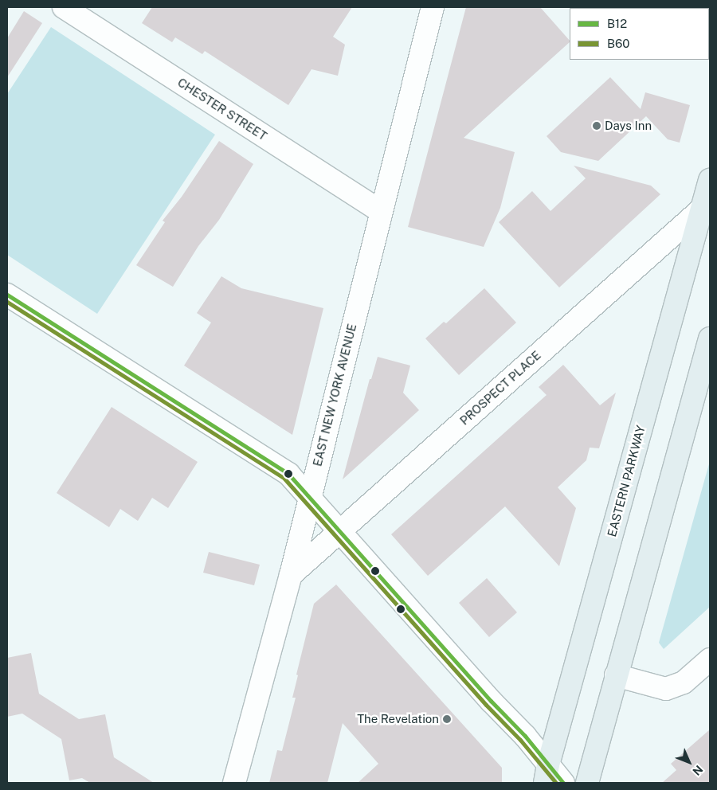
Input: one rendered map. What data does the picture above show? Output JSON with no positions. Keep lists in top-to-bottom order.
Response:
{
  "streets": {
    "main road": ["EASTERN PARKWAY"],
    "street": ["CHESTER STREET", "PROSPECT PLACE", "EAST NEW YORK AVENUE"]
  },
  "crossings": [
    ["CHESTER STREET", "EAST NEW YORK AVENUE"],
    ["PROSPECT PLACE", "EAST NEW YORK AVENUE"],
    ["PROSPECT PLACE", "EASTERN PARKWAY"]
  ],
  "places": ["Days Inn", "The Revelation"],
  "lines": ["transit line B12", "transit line B60"],
  "legend": ["B12", "B60"],
  "north": "bottom right"
}
